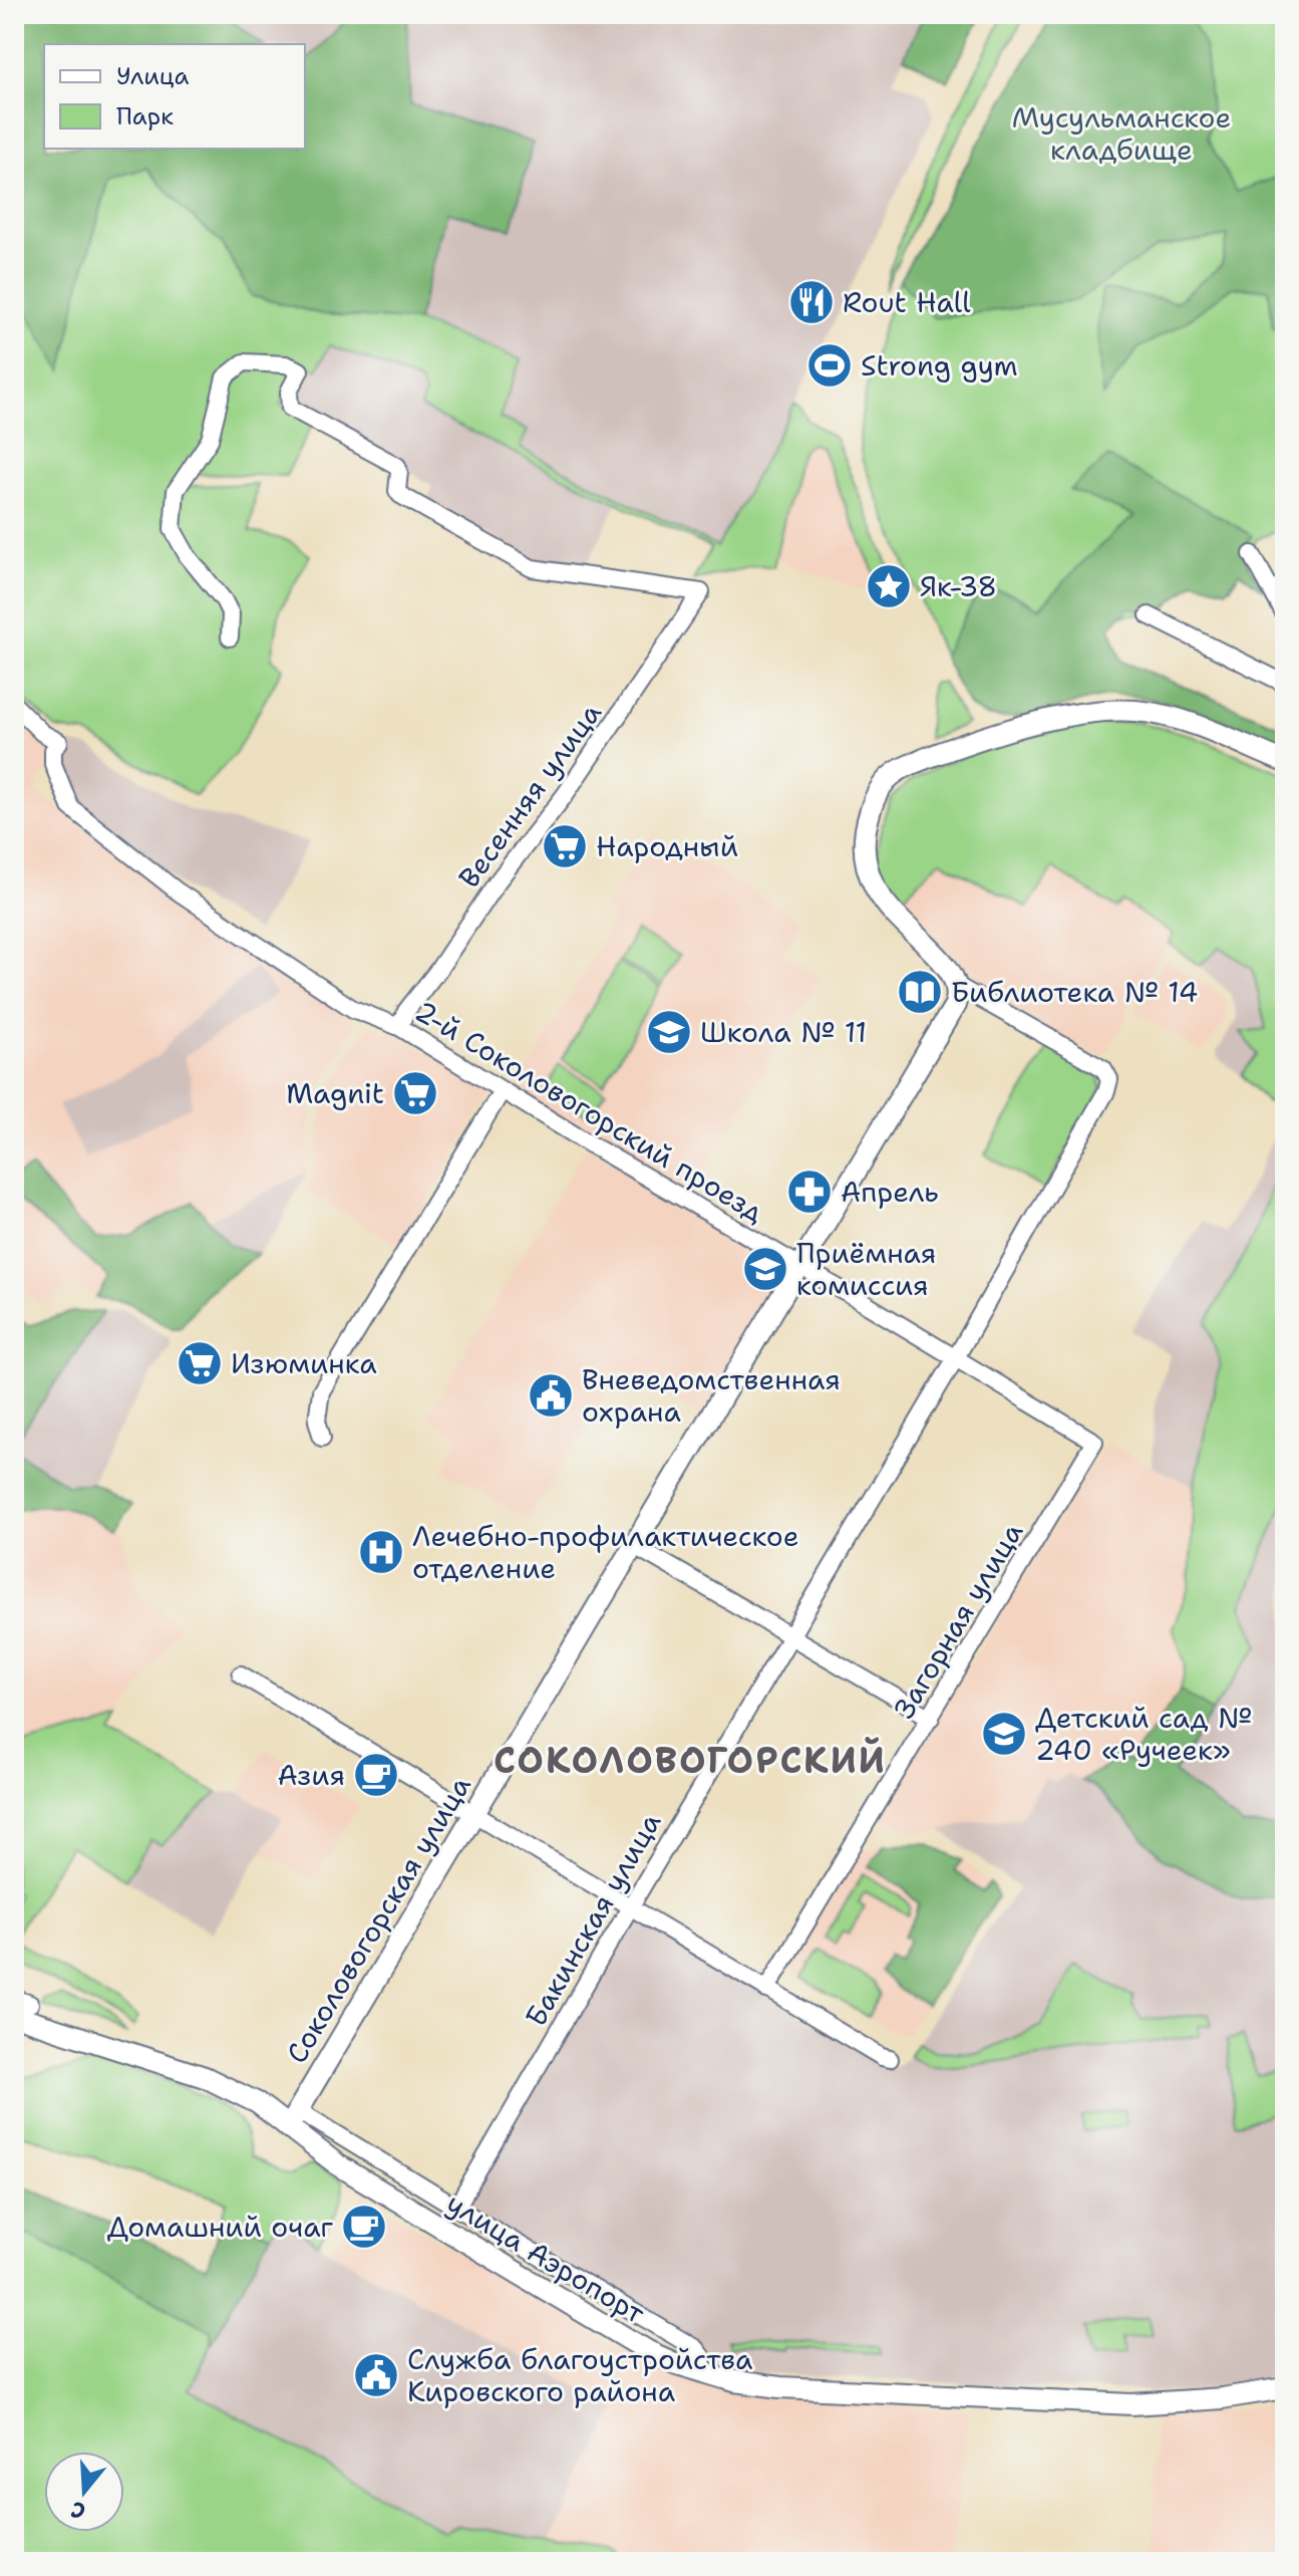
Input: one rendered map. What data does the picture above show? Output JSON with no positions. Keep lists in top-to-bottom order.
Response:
{
  "streets": {
    "main road": ["Соколовогорская улица", "улица Аэропорт"],
    "street": [
      "Весенняя улица",
      "2-й Соколовогорский проезд",
      "Загорная улица",
      "Бакинская улица"
    ]
  },
  "crossings": [
    ["Весенняя улица", "2-й Соколовогорский проезд"],
    ["2-й Соколовогорский проезд", "Загорная улица"],
    ["2-й Соколовогорский проезд", "Соколовогорская улица"],
    ["2-й Соколовогорский проезд", "Бакинская улица"],
    ["Соколовогорская улица", "Бакинская улица"],
    ["Соколовогорская улица", "улица Аэропорт"]
  ],
  "districts": ["СОКОЛОВОГОРСКИЙ"],
  "parks": ["Мусульманское кладбище"],
  "places": {
    "restaurant": ["Rout Hall"],
    "sports": ["Strong gym"],
    "place": ["Як-38"],
    "supermarket": ["Народный", "Magnit", "Изюминка"],
    "library": ["Библиотека № 14"],
    "school or university": ["Школа № 11", "Приёмная комиссия", "Детский сад № 240 «Ручеек»"],
    "pharmacy": ["Апрель"],
    "public building": ["Вневедомственная охрана", "Служба благоустройства Кировского района"],
    "hospital": ["Лечебно-профилактическое отделение"],
    "cafe": ["Азия", "Домашний очаг"]
  },
  "legend": ["Улица", "Парк"],
  "north": "bottom"
}
